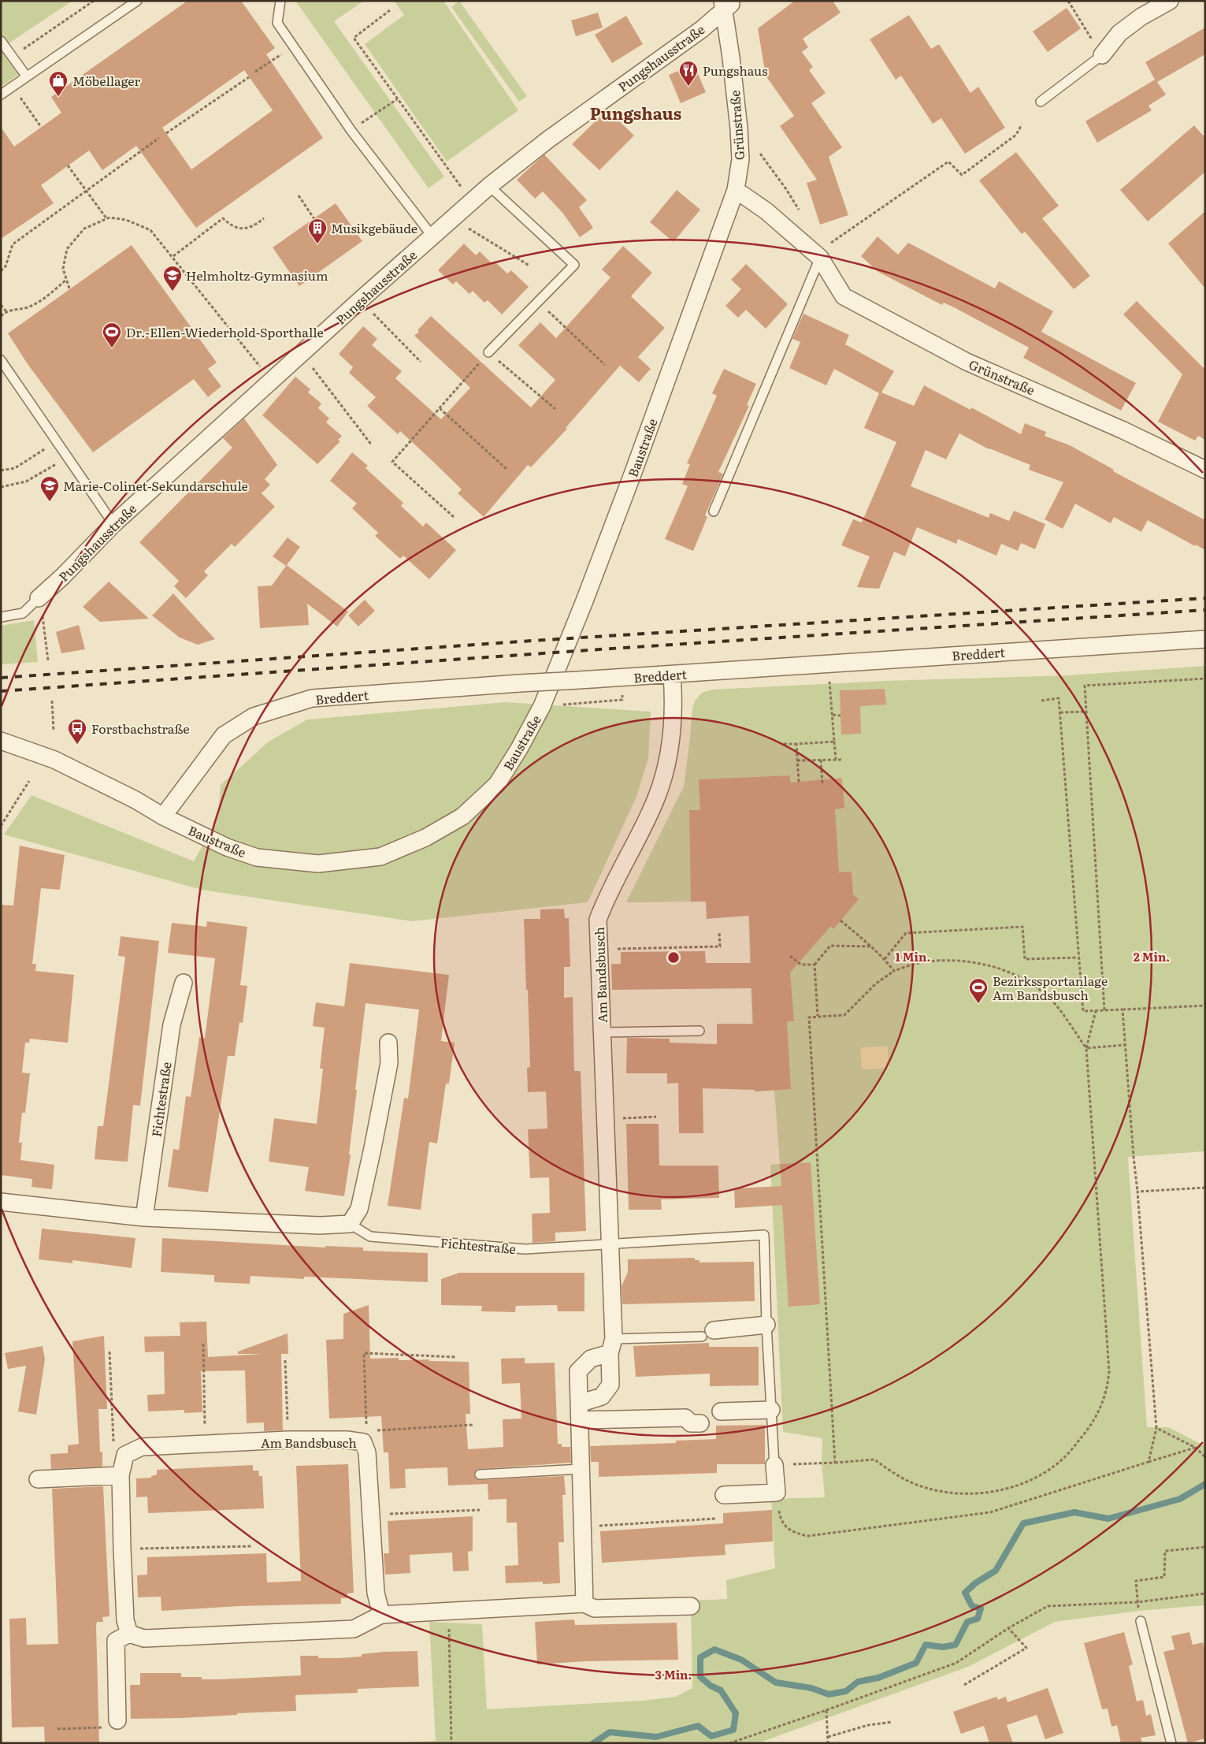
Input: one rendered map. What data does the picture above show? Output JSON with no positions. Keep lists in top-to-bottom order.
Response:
{
  "streets": {
    "street": [
      "Pungshausstraße",
      "Grünstraße",
      "Baustraße",
      "Breddert",
      "Am Bandsbusch",
      "Fichtestraße"
    ]
  },
  "crossings": [
    ["Pungshausstraße", "Grünstraße"],
    ["Grünstraße", "Baustraße"],
    ["Baustraße", "Breddert"],
    ["Breddert", "Am Bandsbusch"],
    ["Am Bandsbusch", "Fichtestraße"]
  ],
  "districts": ["Pungshaus"],
  "places": {
    "restaurant": ["Pungshaus"],
    "shop": ["Möbellager"],
    "building": ["Musikgebäude"],
    "school or university": ["Helmholtz-Gymnasium", "Marie-Colinet-Sekundarschule"],
    "sports": ["Dr.-Ellen-Wiederhold-Sporthalle", "Bezirkssportanlage Am Bandsbusch"],
    "bus stop": ["Forstbachstraße"]
  },
  "rings": ["1 Min.", "2 Min.", "3 Min."]
}
